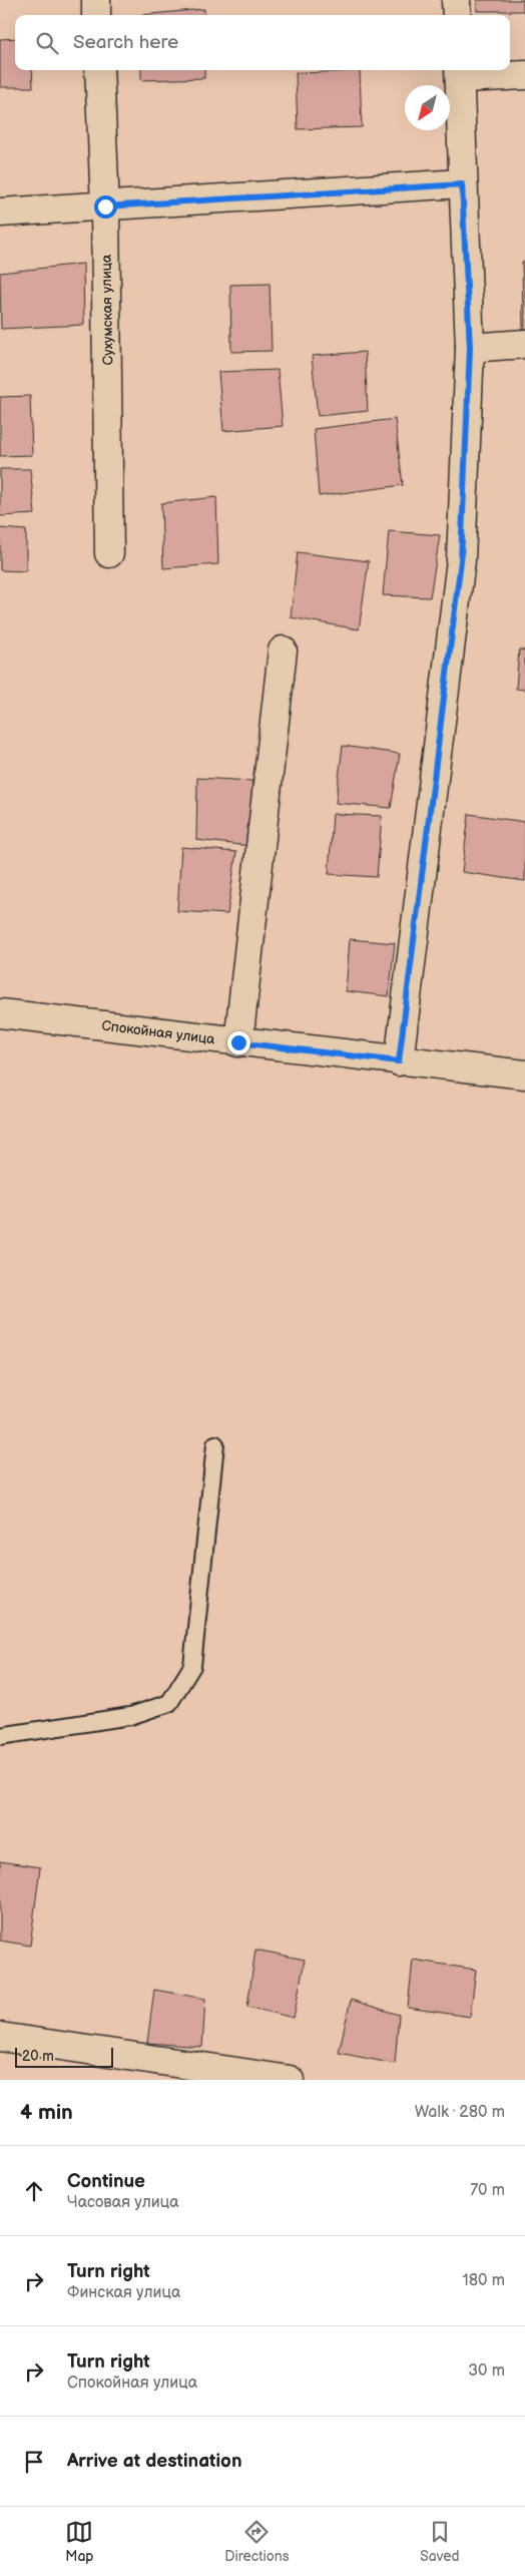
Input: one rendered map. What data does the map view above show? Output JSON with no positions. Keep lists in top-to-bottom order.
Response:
{
  "streets": {
    "street": ["Сухумская улица", "Спокойная улица"]
  },
  "scale_bar": "20 m",
  "north": "bottom left",
  "page": {
    "search": "Search here",
    "scale": "20 m",
    "heading": ["4 min", "Walk · 280 m"],
    "list": [
      ["Continue", "Часовая улица", "70 m"],
      ["Turn right", "Финская улица", "180 m"],
      ["Turn right", "Спокойная улица", "30 m"],
      "Arrive at destination"
    ],
    "nav": ["Map", "Directions", "Saved"]
  }
}
